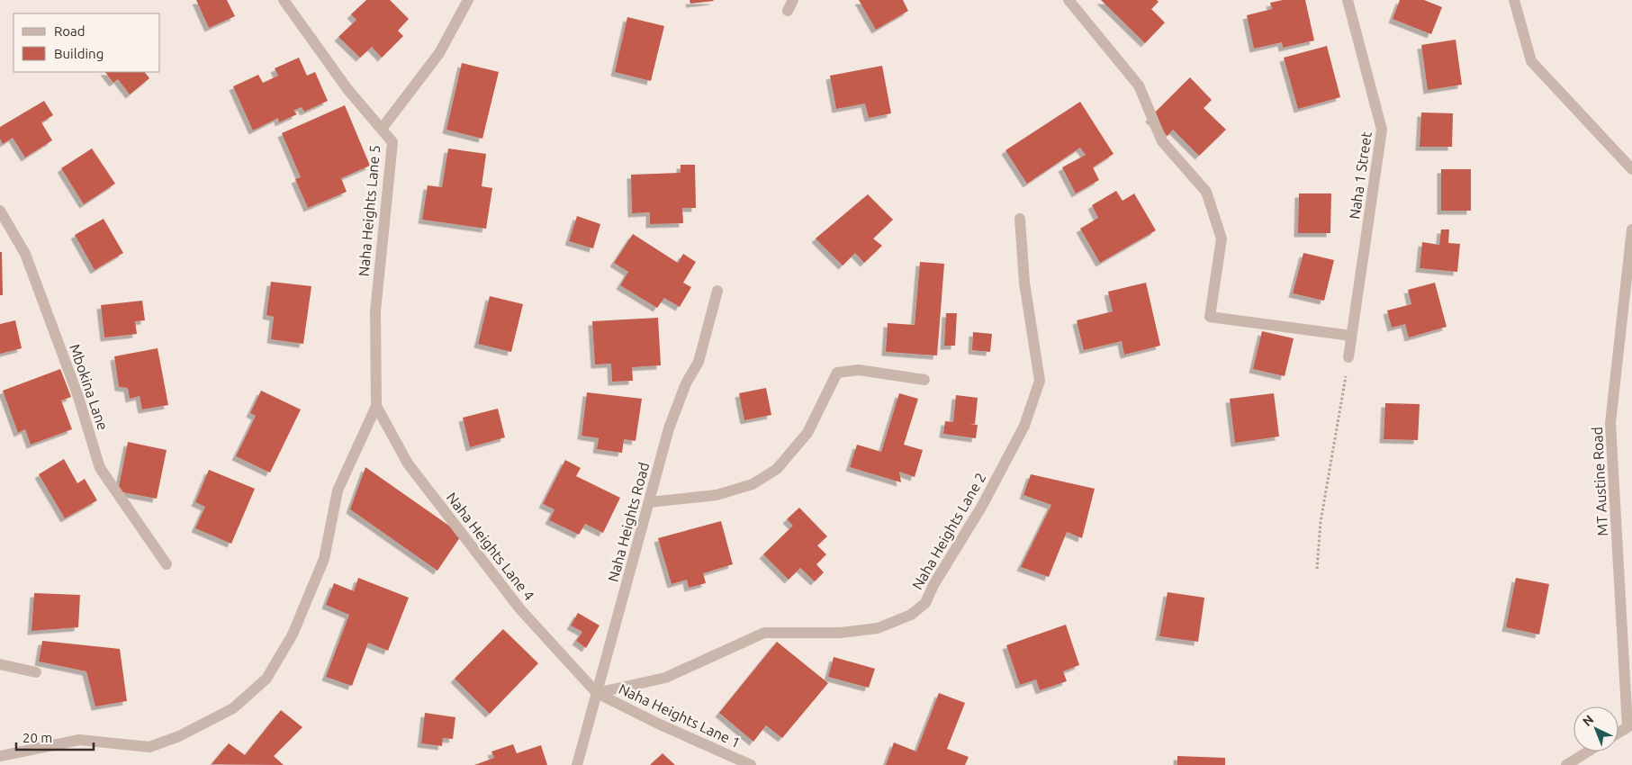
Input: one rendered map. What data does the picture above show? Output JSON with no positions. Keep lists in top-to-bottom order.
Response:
{
  "streets": {
    "street": [
      "Naha 1 Street",
      "Naha Heights Lane 5",
      "Mbokina Lane",
      "MT Austine Road",
      "Naha Heights Road",
      "Naha Heights Lane 2",
      "Naha Heights Lane 4",
      "Naha Heights Lane 1"
    ]
  },
  "crossings": [
    ["Naha Heights Lane 5", "Naha Heights Lane 4"],
    ["Naha Heights Road", "Naha Heights Lane 2"],
    ["Naha Heights Road", "Naha Heights Lane 4"],
    ["Naha Heights Road", "Naha Heights Lane 1"],
    ["Naha Heights Lane 2", "Naha Heights Lane 4"],
    ["Naha Heights Lane 2", "Naha Heights Lane 1"],
    ["Naha Heights Lane 4", "Naha Heights Lane 1"]
  ],
  "legend": ["Road", "Building"],
  "scale_bar": "20 m",
  "north": "top left"
}
